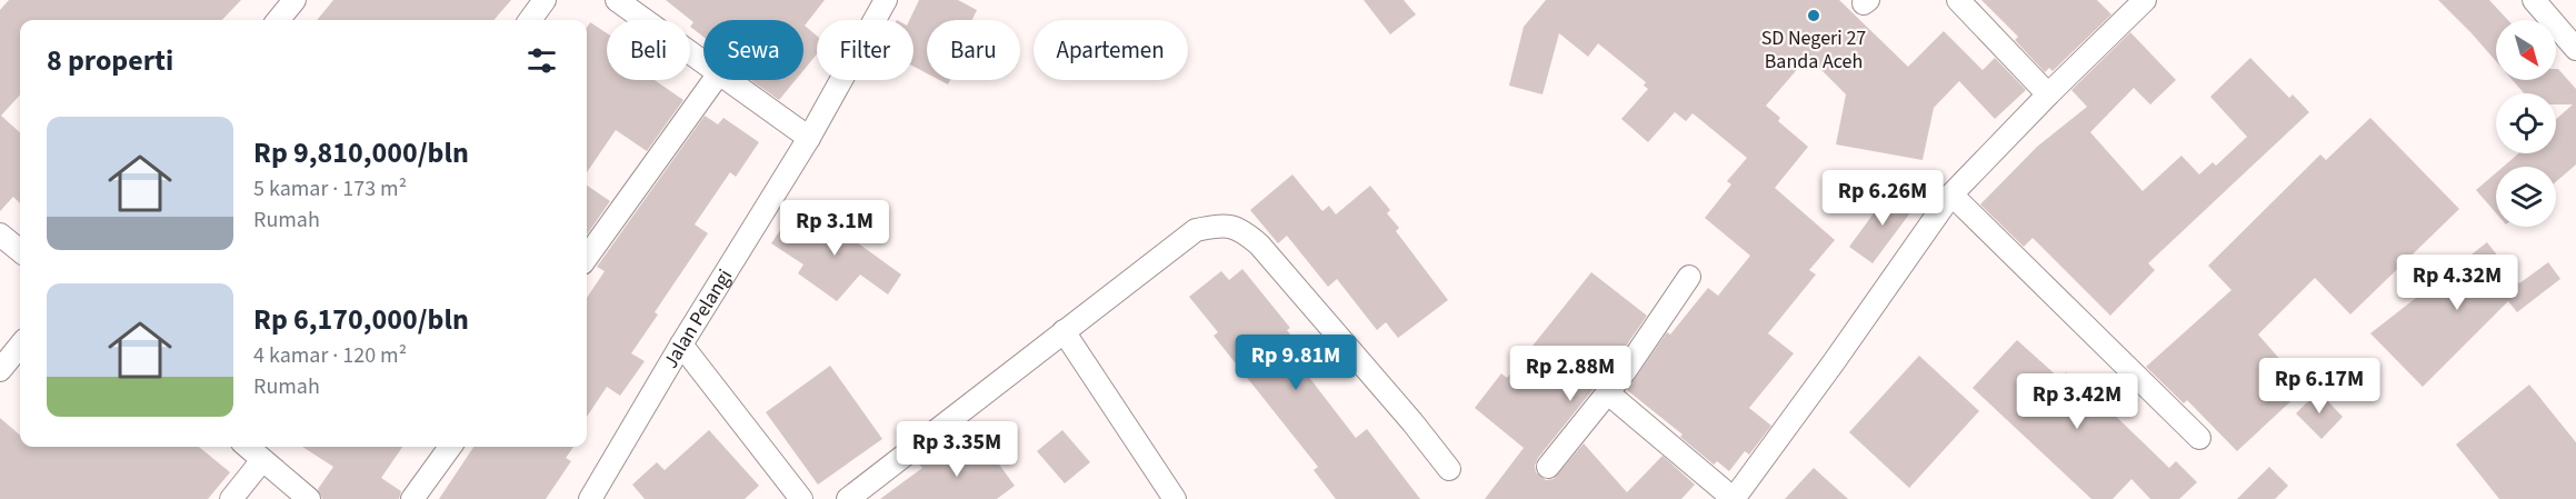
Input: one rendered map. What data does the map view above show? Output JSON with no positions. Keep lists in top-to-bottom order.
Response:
{
  "streets": {
    "street": ["Jalan Pelangi"]
  },
  "places": ["SD Negeri 27 Banda Aceh"],
  "north": "bottom right",
  "page": {
    "chip": [
      "Beli",
      "Sewa",
      "Filter",
      "Baru",
      "Apartemen"
    ],
    "heading": "8 properti",
    "list": [
      {
        "name": "Rp 9,810,000/bln",
        "note": "5 kamar · 173 m² · Rumah"
      },
      {
        "name": "Rp 6,170,000/bln",
        "note": "4 kamar · 120 m² · Rumah"
      }
    ],
    "price": [
      "Rp 6.26M",
      "Rp 3.1M",
      "Rp 4.32M",
      "Rp 9.81M",
      "Rp 2.88M",
      "Rp 6.17M",
      "Rp 3.42M",
      "Rp 3.35M"
    ]
  }
}
